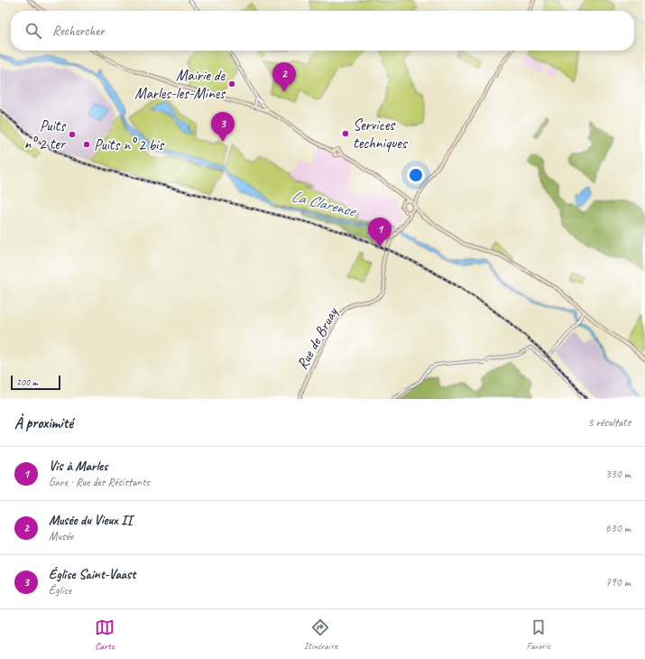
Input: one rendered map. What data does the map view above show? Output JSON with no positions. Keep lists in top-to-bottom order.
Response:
{
  "streets": {
    "main road": ["Rue de Bruay"]
  },
  "water": ["La Clarence"],
  "places": [
    "Mairie de Marles-les-Mines",
    "Services techniques",
    "Puits n° 2 ter",
    "Puits n° 2 bis"
  ],
  "scale_bar": "200 m",
  "page": {
    "search": "Rechercher",
    "pins": ["2", "3", "1"],
    "scale": "200 m",
    "heading": ["À proximité", "3 résultats"],
    "list": [
      {
        "mark": "1",
        "name": "Vis à Marles",
        "note": "Gare · Rue des Résistants",
        "value": "330 m"
      },
      {
        "mark": "2",
        "name": "Musée du Vieux II",
        "note": "Musée",
        "value": "630 m"
      },
      {
        "mark": "3",
        "name": "Église Saint-Vaast",
        "note": "Église",
        "value": "790 m"
      }
    ],
    "nav": ["Carte", "Itinéraire", "Favoris"]
  }
}
